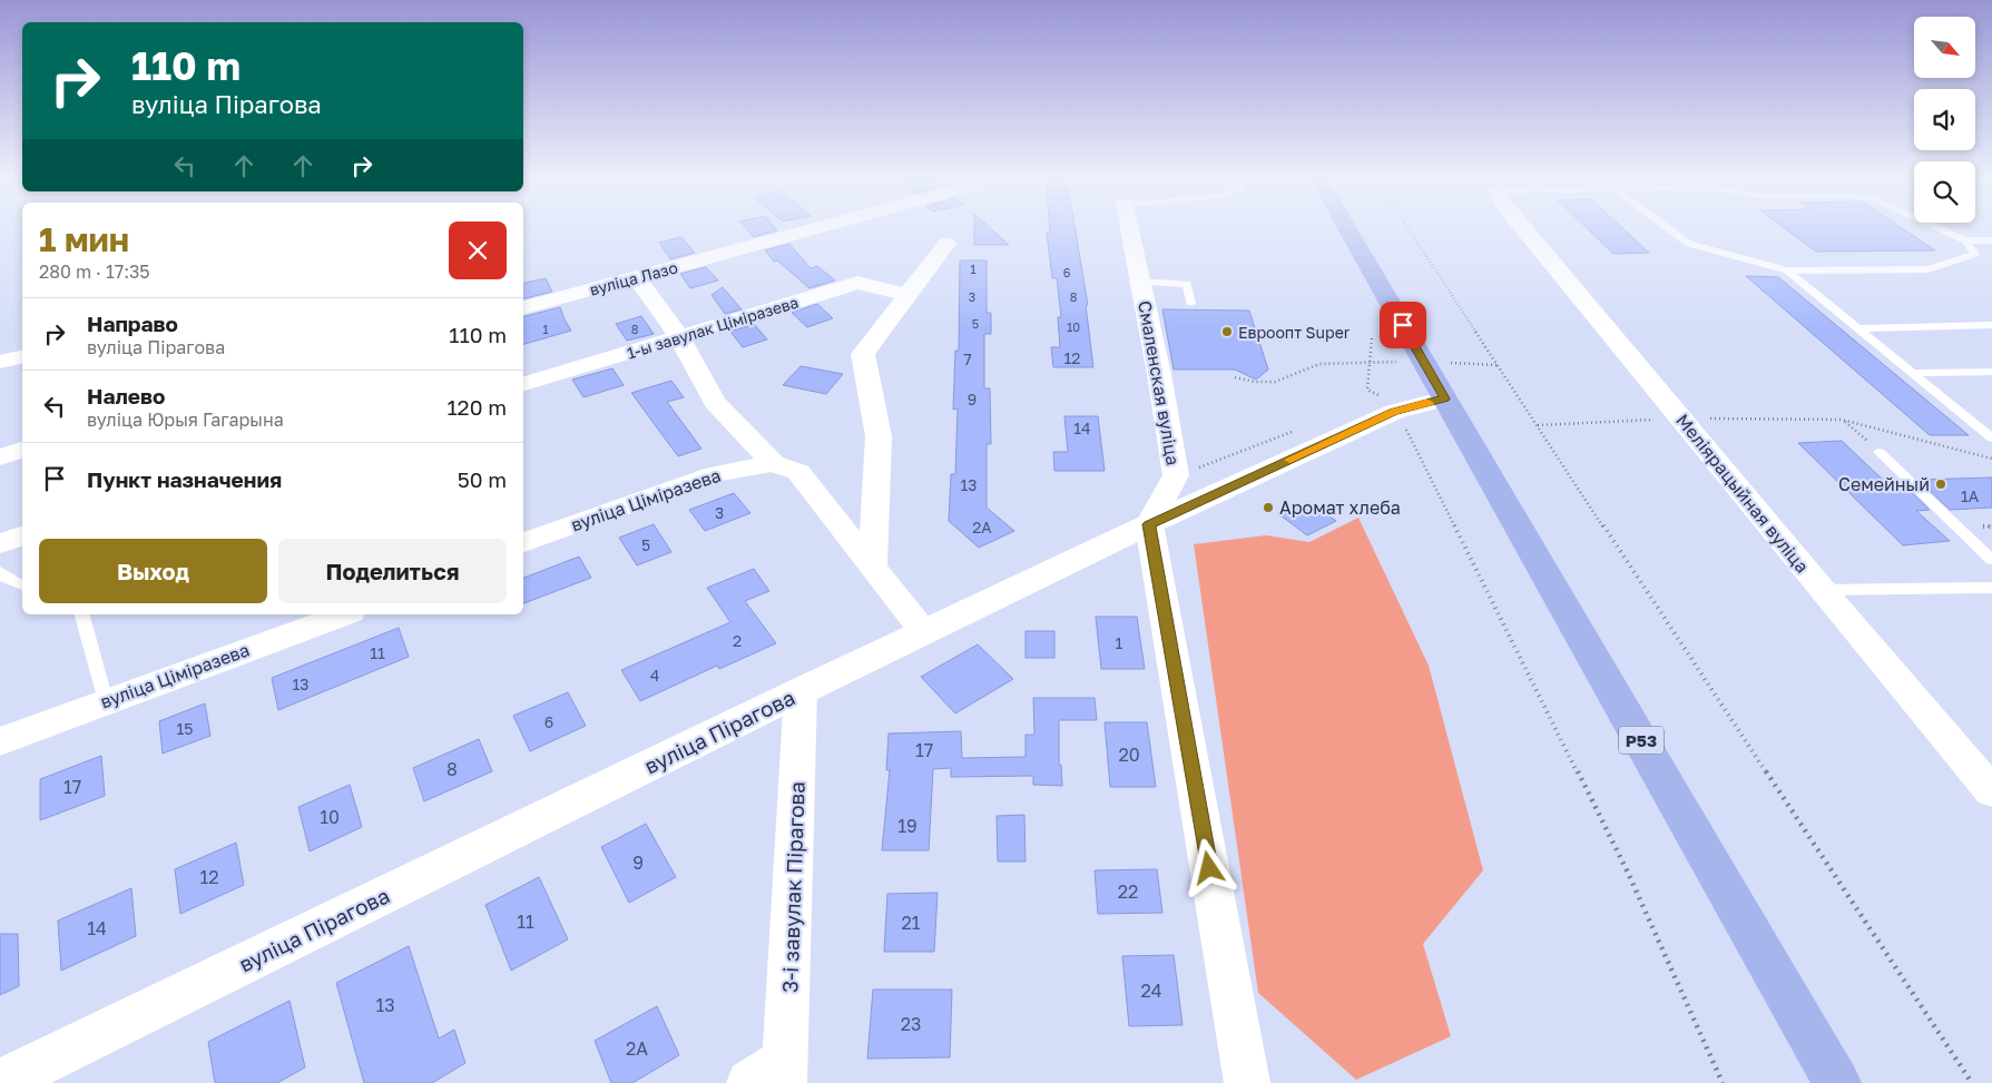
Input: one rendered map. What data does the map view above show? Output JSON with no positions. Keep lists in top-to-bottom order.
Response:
{
  "streets": {
    "main road": ["вуліца Пірагова", "Р53"],
    "street": [
      "вуліца Лазо",
      "1-ы завулак Ціміразева",
      "Смаленская вуліца",
      "Меліярацыйная вуліца",
      "вуліца Ціміразева",
      "3-і завулак Пірагова"
    ]
  },
  "crossings": [
    ["Смаленская вуліца", "вуліца Пірагова"],
    ["вуліца Пірагова", "Р53"],
    ["вуліца Пірагова", "3-і завулак Пірагова"]
  ],
  "places": ["Евроопт Super", "Семейный", "Аромат хлеба"],
  "house_numbers": [
    "1",
    "6",
    "3",
    "8",
    "5",
    "10",
    "1",
    "8",
    "12",
    "7",
    "9",
    "14",
    "13",
    "1А",
    "3",
    "2А",
    "5",
    "2",
    "1",
    "11",
    "4",
    "13",
    "6",
    "15",
    "17",
    "20",
    "8",
    "17",
    "10",
    "19",
    "9",
    "12",
    "22",
    "11",
    "21",
    "14",
    "24",
    "13",
    "23",
    "2А"
  ],
  "north": "bottom right",
  "page": {
    "turn": ["110 m", "вуліца Пірагова"],
    "heading": ["1 мин", "280 m · 17:35"],
    "list": [
      {
        "name": "Направо",
        "note": "вуліца Пірагова",
        "value": "110 m"
      },
      {
        "name": "Налево",
        "note": "вуліца Юрыя Гагарына",
        "value": "120 m"
      },
      {
        "name": "Пункт назначения",
        "value": "50 m"
      }
    ],
    "buttons": ["Выход", "Поделиться"]
  }
}
